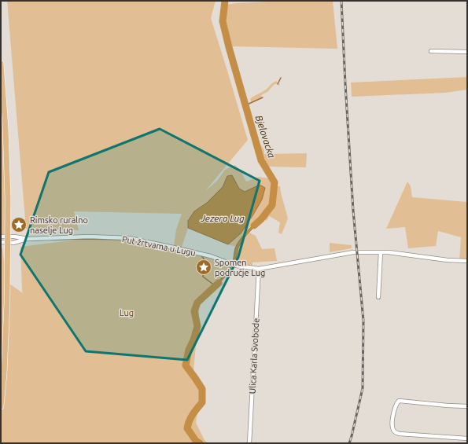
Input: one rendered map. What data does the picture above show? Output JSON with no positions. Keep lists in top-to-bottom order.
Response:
{
  "streets": {
    "street": ["Put žrtvama u Lugu", "Ulica Karla Svobode"]
  },
  "crossings": [
    ["Put žrtvama u Lugu", "Ulica Karla Svobode"]
  ],
  "water": ["Bjelovacka", "Jezero Lug"],
  "parks": ["Lug"],
  "places": {
    "place": ["Rimsko ruralno naselje Lug", "Spomen područje Lug"]
  }
}
